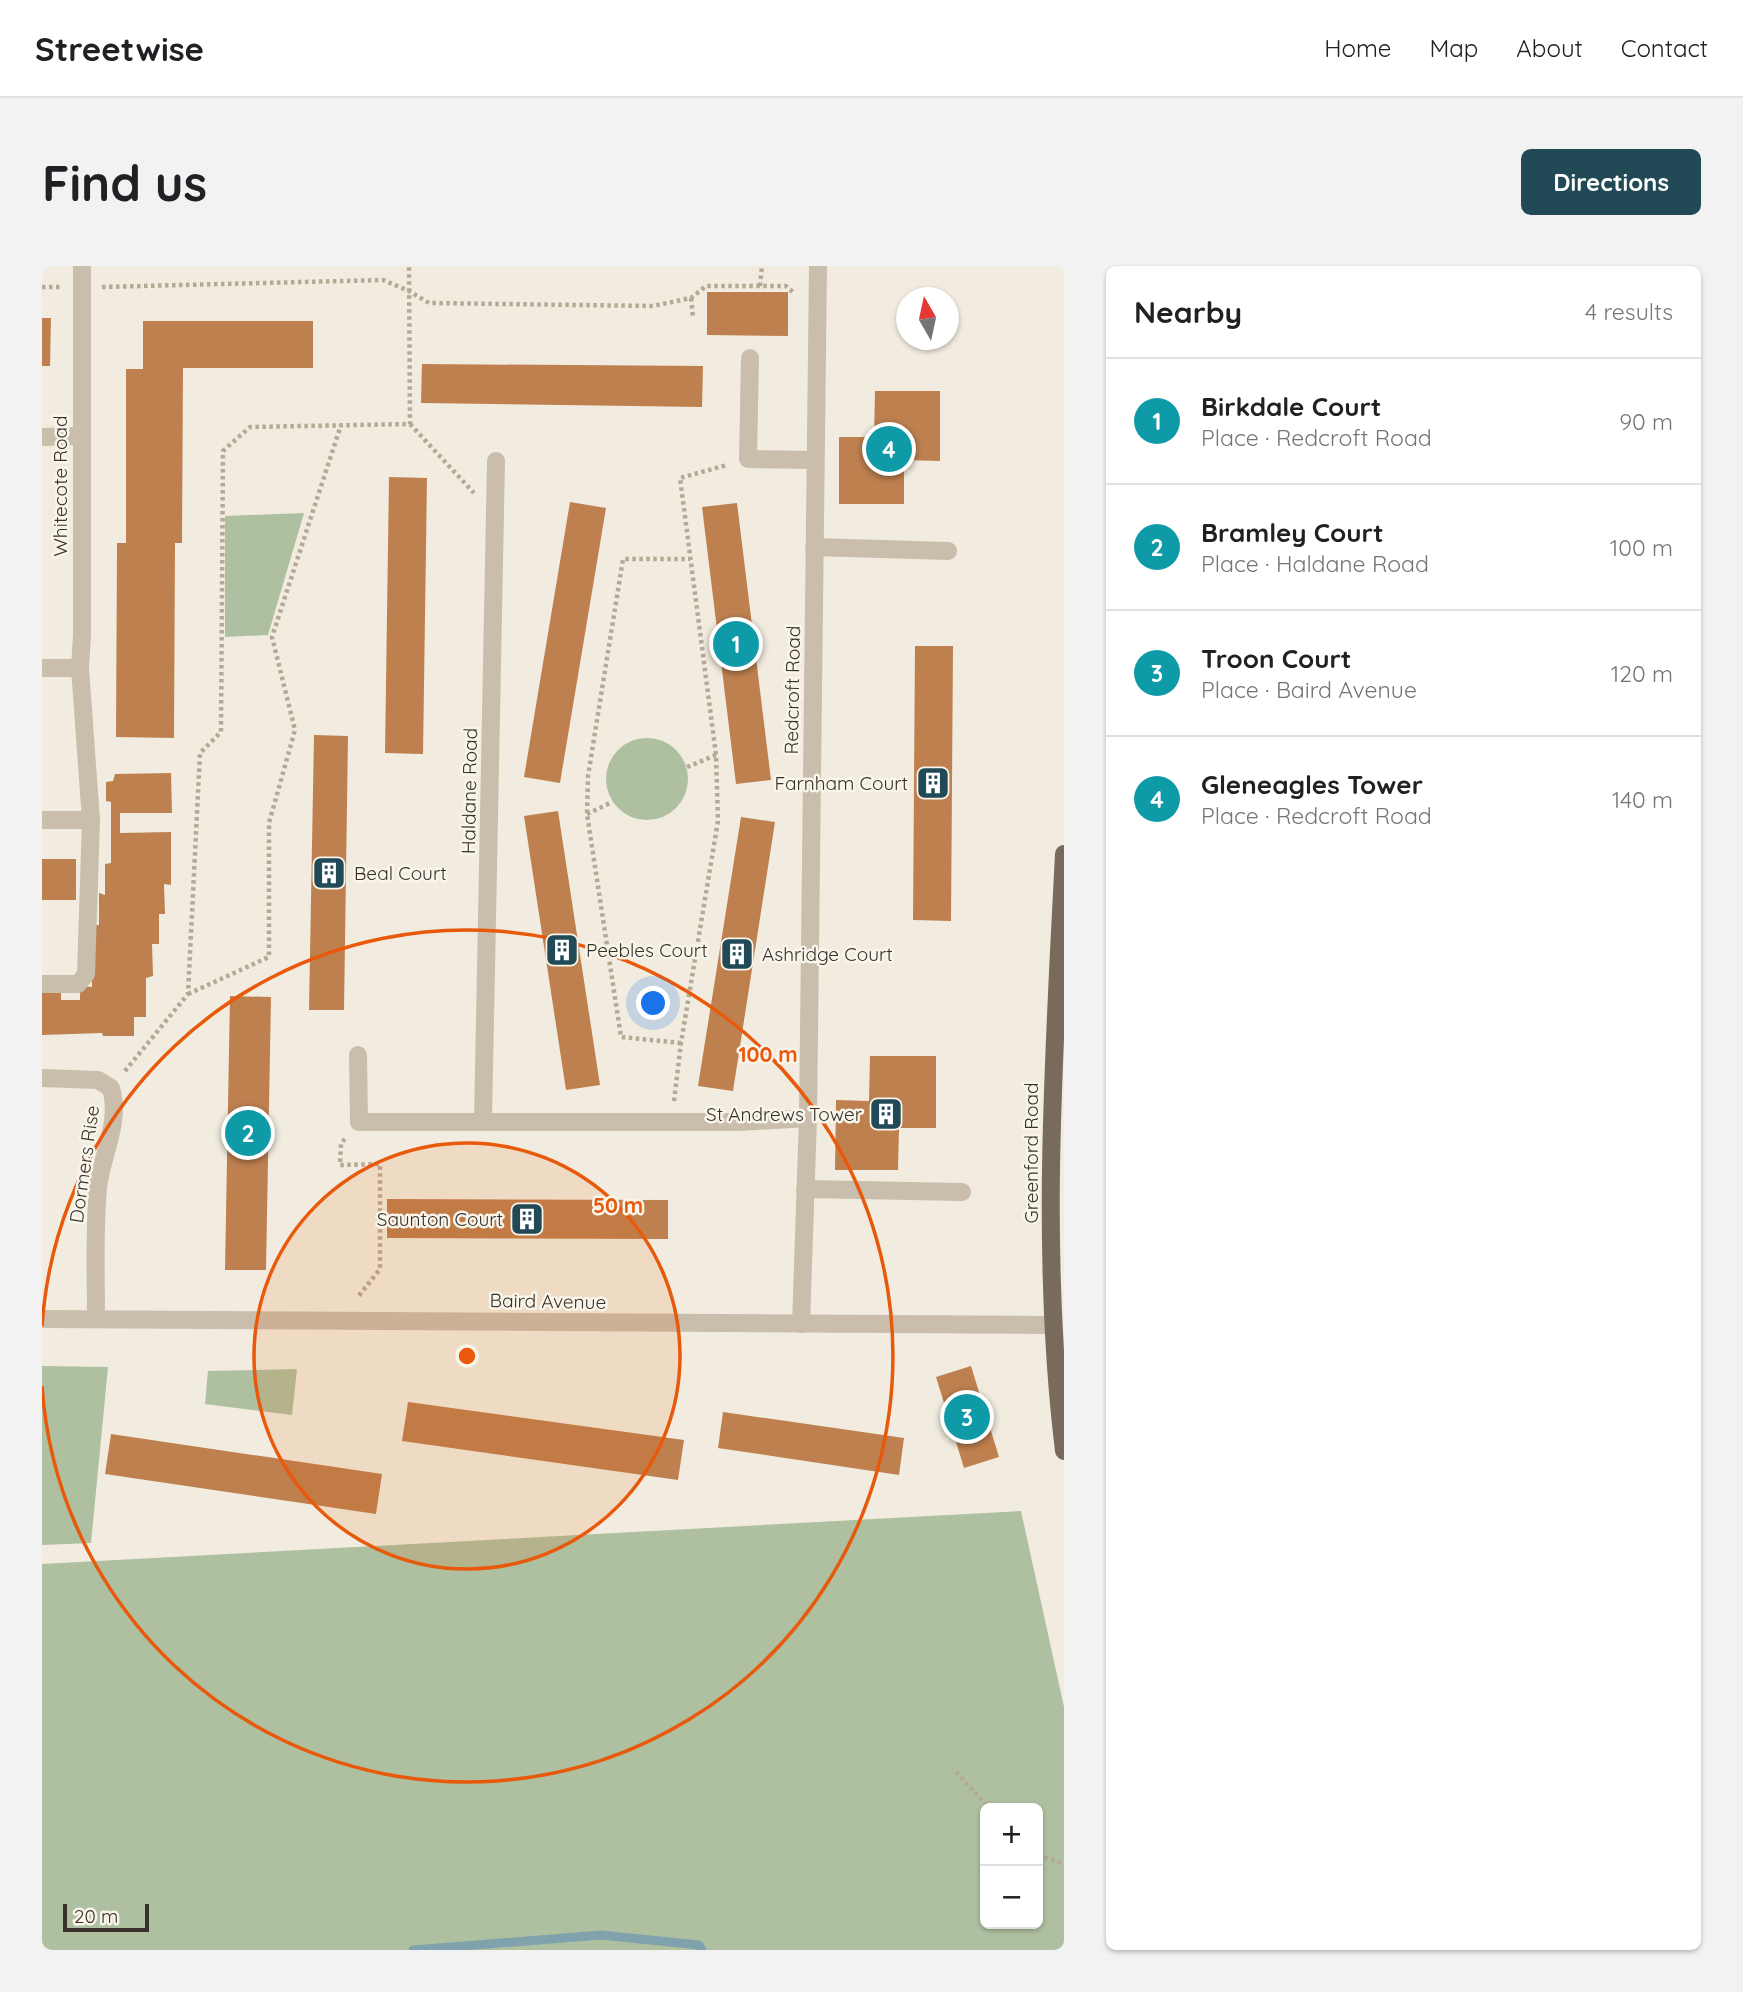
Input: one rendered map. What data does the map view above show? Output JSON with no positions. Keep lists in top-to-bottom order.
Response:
{
  "streets": {
    "main road": ["Greenford Road"],
    "street": [
      "Whitecote Road",
      "Redcroft Road",
      "Haldane Road",
      "Dormers Rise",
      "Baird Avenue"
    ]
  },
  "crossings": [
    ["Redcroft Road", "Baird Avenue"],
    ["Greenford Road", "Baird Avenue"],
    ["Dormers Rise", "Baird Avenue"]
  ],
  "places": {
    "building": [
      "Farnham Court",
      "Beal Court",
      "Peebles Court",
      "Ashridge Court",
      "St Andrews Tower",
      "Saunton Court"
    ]
  },
  "scale_bar": "20 m",
  "north": "top",
  "page": {
    "header": "Streetwise",
    "nav": [
      "Home",
      "Map",
      "About",
      "Contact"
    ],
    "buttons": "Directions",
    "title": "Find us",
    "heading": ["Nearby", "4 results"],
    "list": [
      {
        "mark": "1",
        "name": "Birkdale Court",
        "note": "Place · Redcroft Road",
        "value": "90 m"
      },
      {
        "mark": "2",
        "name": "Bramley Court",
        "note": "Place · Haldane Road",
        "value": "100 m"
      },
      {
        "mark": "3",
        "name": "Troon Court",
        "note": "Place · Baird Avenue",
        "value": "120 m"
      },
      {
        "mark": "4",
        "name": "Gleneagles Tower",
        "note": "Place · Redcroft Road",
        "value": "140 m"
      }
    ],
    "pins": [
      "4",
      "1",
      "2",
      "3"
    ],
    "map_buttons": ["+", "−"],
    "scale": "20 m"
  },
  "rings": ["100 m", "50 m"]
}
